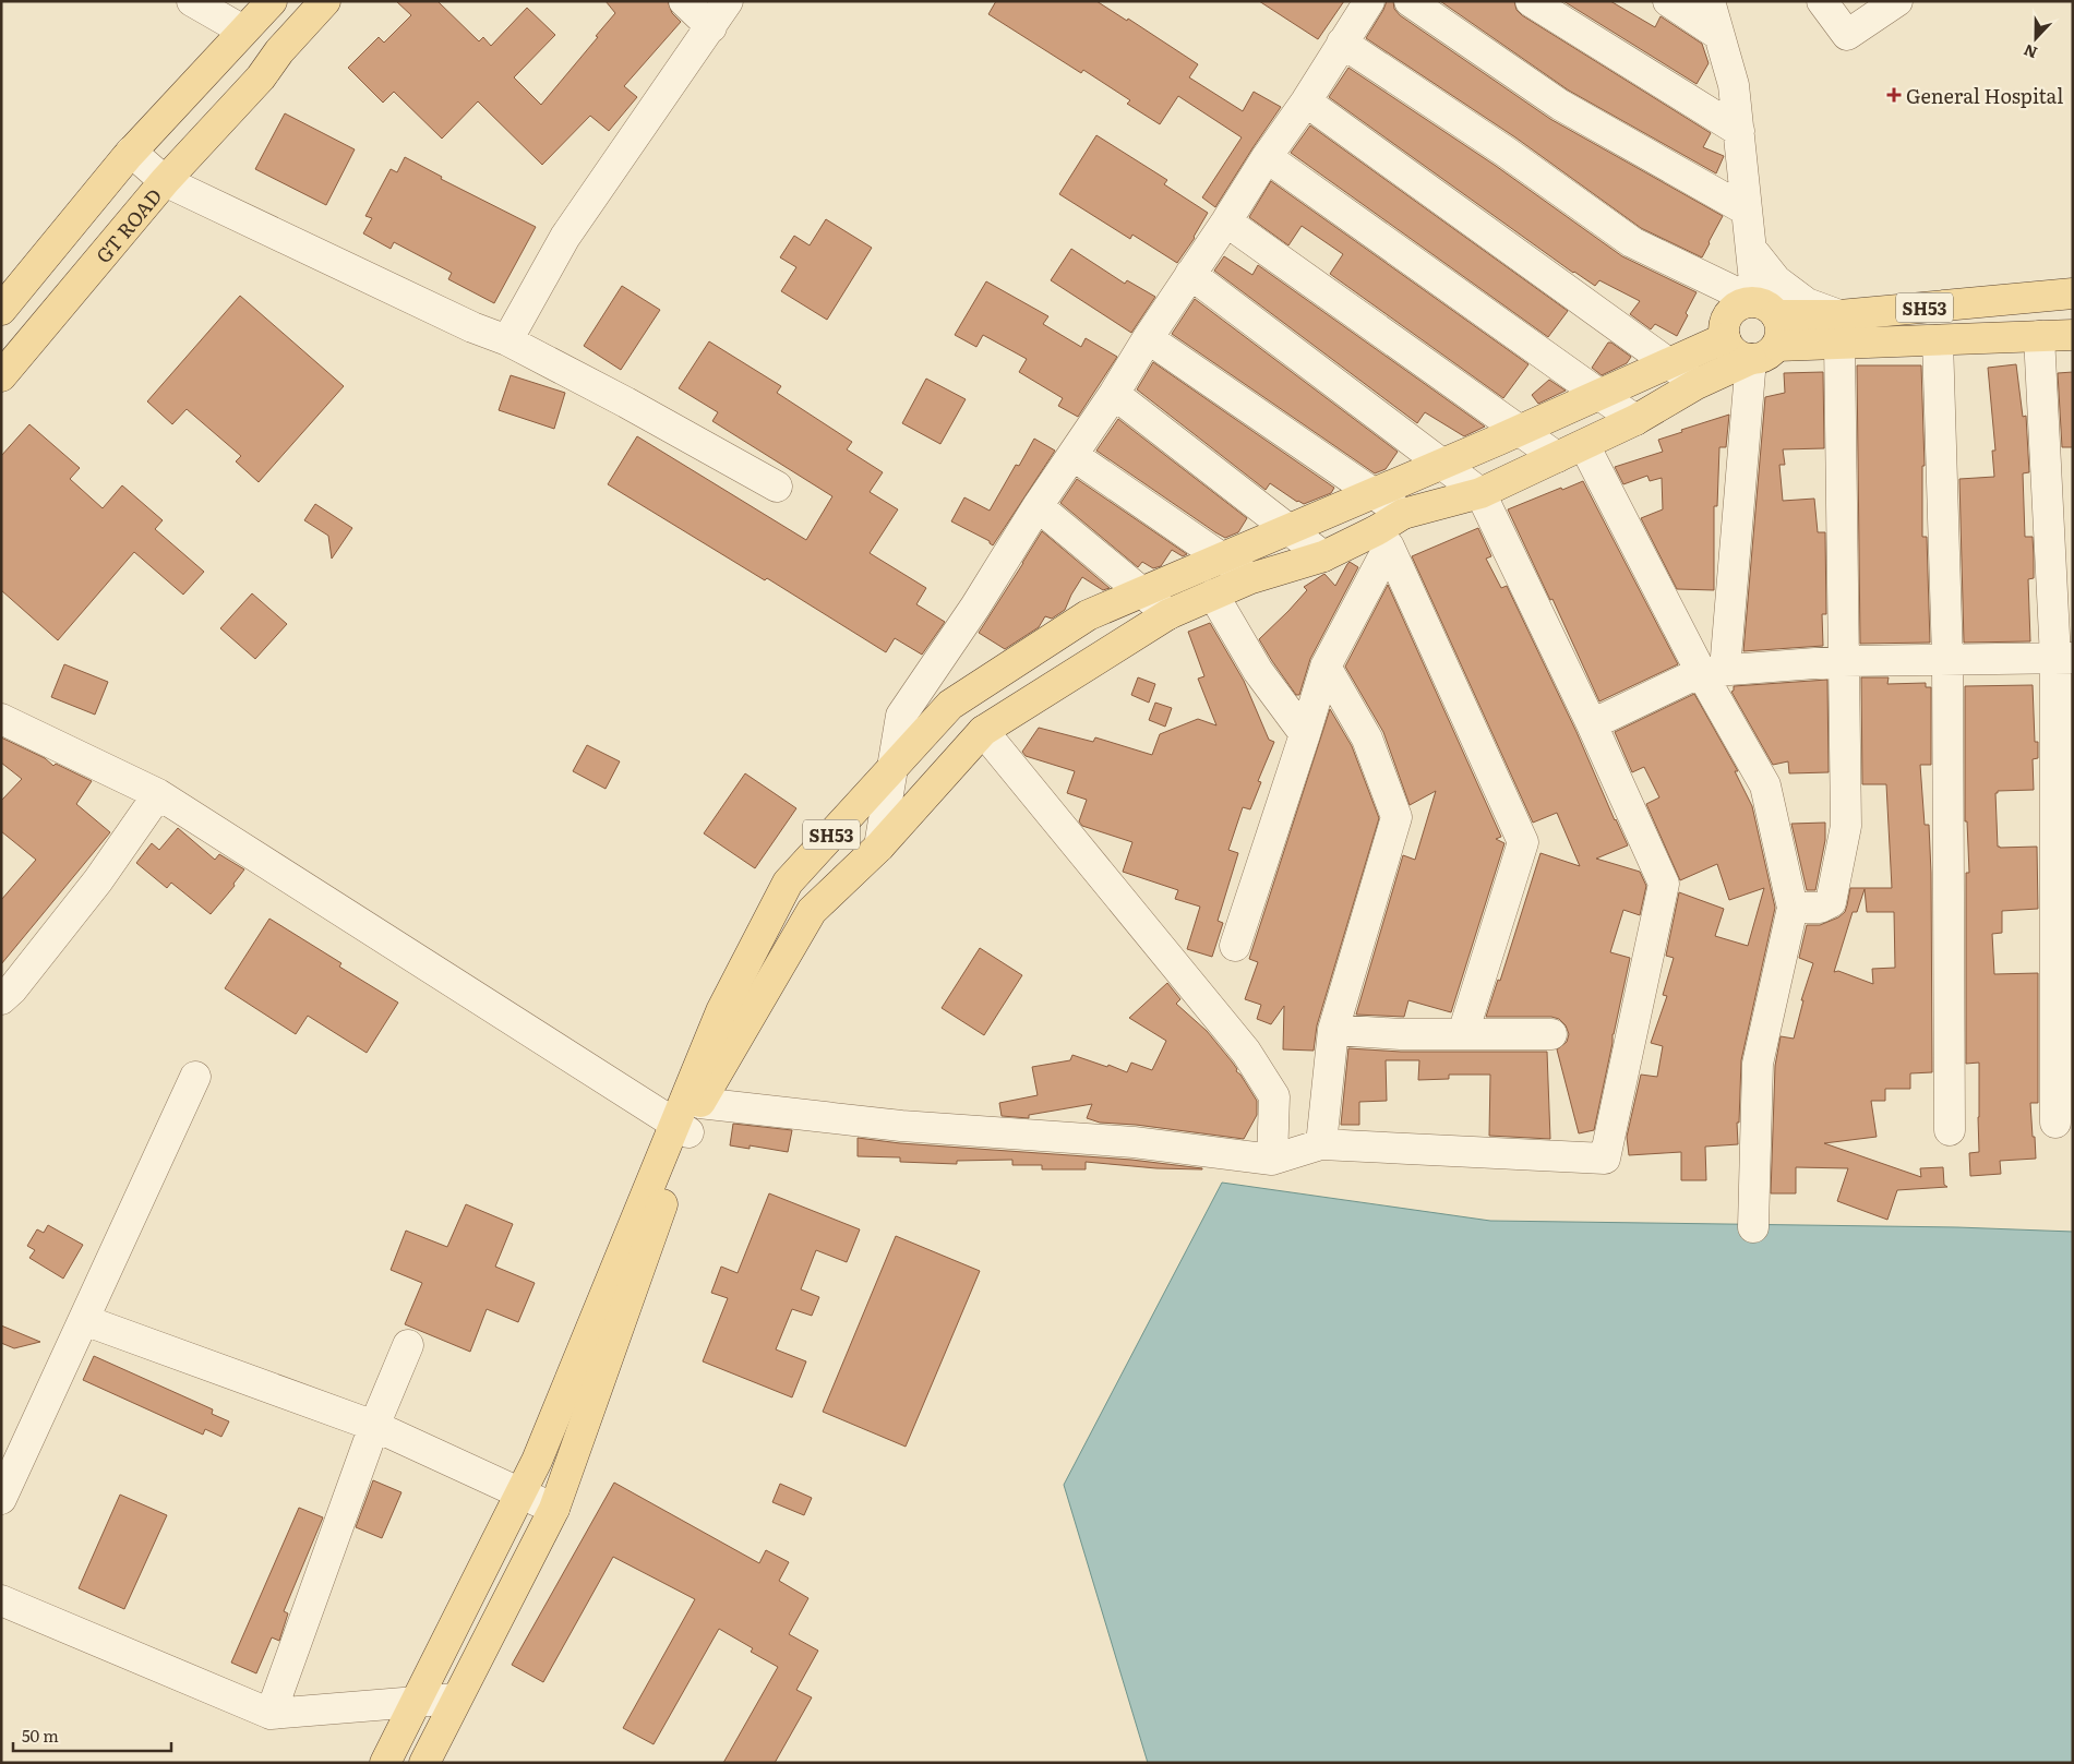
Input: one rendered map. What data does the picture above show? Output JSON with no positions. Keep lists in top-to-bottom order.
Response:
{
  "streets": {
    "main road": ["GT ROAD", "SH53"]
  },
  "places": {
    "health": ["General Hospital"]
  },
  "scale_bar": "50 m",
  "north": "bottom"
}
